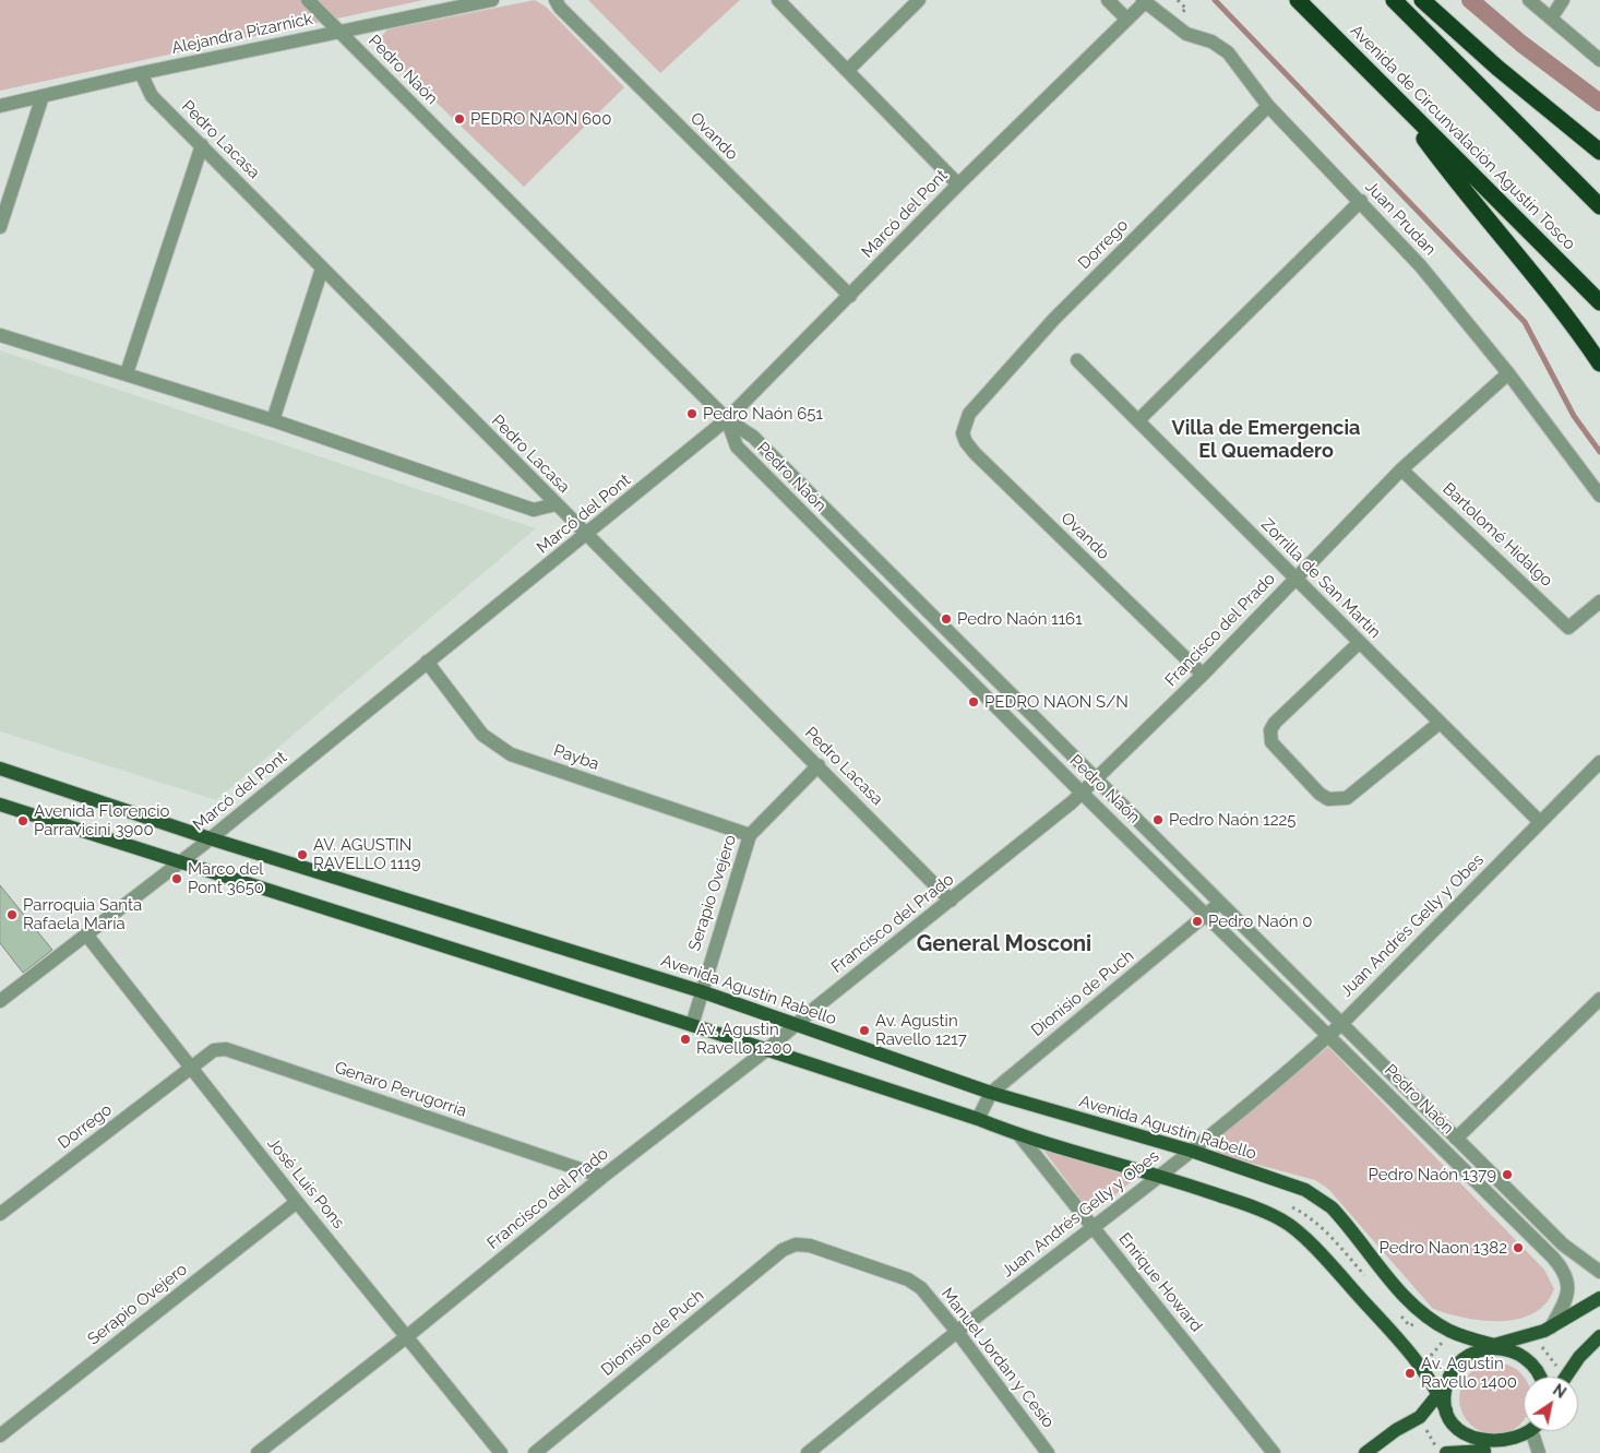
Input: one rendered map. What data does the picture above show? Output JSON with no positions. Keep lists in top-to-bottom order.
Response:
{
  "streets": {
    "highway": ["Avenida de Circunvalación Agustín Tosco"],
    "main road": ["Avenida Agustín Rabello"],
    "street": [
      "Alejandra Pizarnick",
      "Pedro Naón",
      "Ovando",
      "Pedro Lacasa",
      "Marcó del Pont",
      "Juan Prudan",
      "Dorrego",
      "Bartolomé Hidalgo",
      "Zorrilla de San Martín",
      "Francisco del Prado",
      "Payba",
      "Serapio Ovejero",
      "Juan Andrés Gelly y Obes",
      "Dionisio de Puch",
      "Genaro Perugorria",
      "José Luis Pons",
      "Enrique Howard",
      "Manuel Jordan y Cesio"
    ]
  },
  "crossings": [
    ["Alejandra Pizarnick", "Pedro Naón"],
    ["Alejandra Pizarnick", "Pedro Lacasa"],
    ["Pedro Naón", "Marcó del Pont"],
    ["Pedro Naón", "Francisco del Prado"],
    ["Pedro Naón", "Juan Andrés Gelly y Obes"],
    ["Pedro Naón", "Dionisio de Puch"],
    ["Ovando", "Marcó del Pont"],
    ["Ovando", "Dorrego"],
    ["Ovando", "Francisco del Prado"],
    ["Pedro Lacasa", "Marcó del Pont"],
    ["Pedro Lacasa", "Francisco del Prado"],
    ["Pedro Lacasa", "Serapio Ovejero"],
    ["Marcó del Pont", "Juan Prudan"],
    ["Marcó del Pont", "Payba"],
    ["Marcó del Pont", "Avenida Agustín Rabello"],
    ["Marcó del Pont", "José Luis Pons"],
    ["Juan Prudan", "Dorrego"],
    ["Juan Prudan", "Francisco del Prado"],
    ["Dorrego", "Genaro Perugorria"],
    ["Dorrego", "José Luis Pons"],
    ["Bartolomé Hidalgo", "Francisco del Prado"],
    ["Zorrilla de San Martín", "Francisco del Prado"],
    ["Zorrilla de San Martín", "Juan Andrés Gelly y Obes"],
    ["Francisco del Prado", "Avenida Agustín Rabello"],
    ["Francisco del Prado", "Genaro Perugorria"],
    ["Francisco del Prado", "José Luis Pons"],
    ["Payba", "Serapio Ovejero"],
    ["Serapio Ovejero", "Avenida Agustín Rabello"],
    ["Serapio Ovejero", "José Luis Pons"],
    ["Juan Andrés Gelly y Obes", "Avenida Agustín Rabello"],
    ["Juan Andrés Gelly y Obes", "Enrique Howard"],
    ["Juan Andrés Gelly y Obes", "Manuel Jordan y Cesio"],
    ["Avenida Agustín Rabello", "Dionisio de Puch"],
    ["Dionisio de Puch", "Manuel Jordan y Cesio"],
    ["Genaro Perugorria", "José Luis Pons"]
  ],
  "districts": ["Villa de Emergencia El Quemadero", "General Mosconi"],
  "places": [
    "PEDRO NAON 600",
    "Pedro Naón 651",
    "Pedro Naón 1161",
    "PEDRO NAON S/N",
    "Pedro Naón 1225",
    "Avenida Florencio Parravicini 3900",
    "AV. AGUSTIN RAVELLO 1119",
    "Marco del Pont 3650",
    "Parroquia Santa Rafaela María",
    "Pedro Naón 0",
    "Av. Agustin Ravello 1217",
    "Av. Agustin Ravello 1200",
    "Pedro Naón 1379",
    "Pedro Naon 1382",
    "Av. Agustin Ravello 1400"
  ],
  "north": "top right"
}
